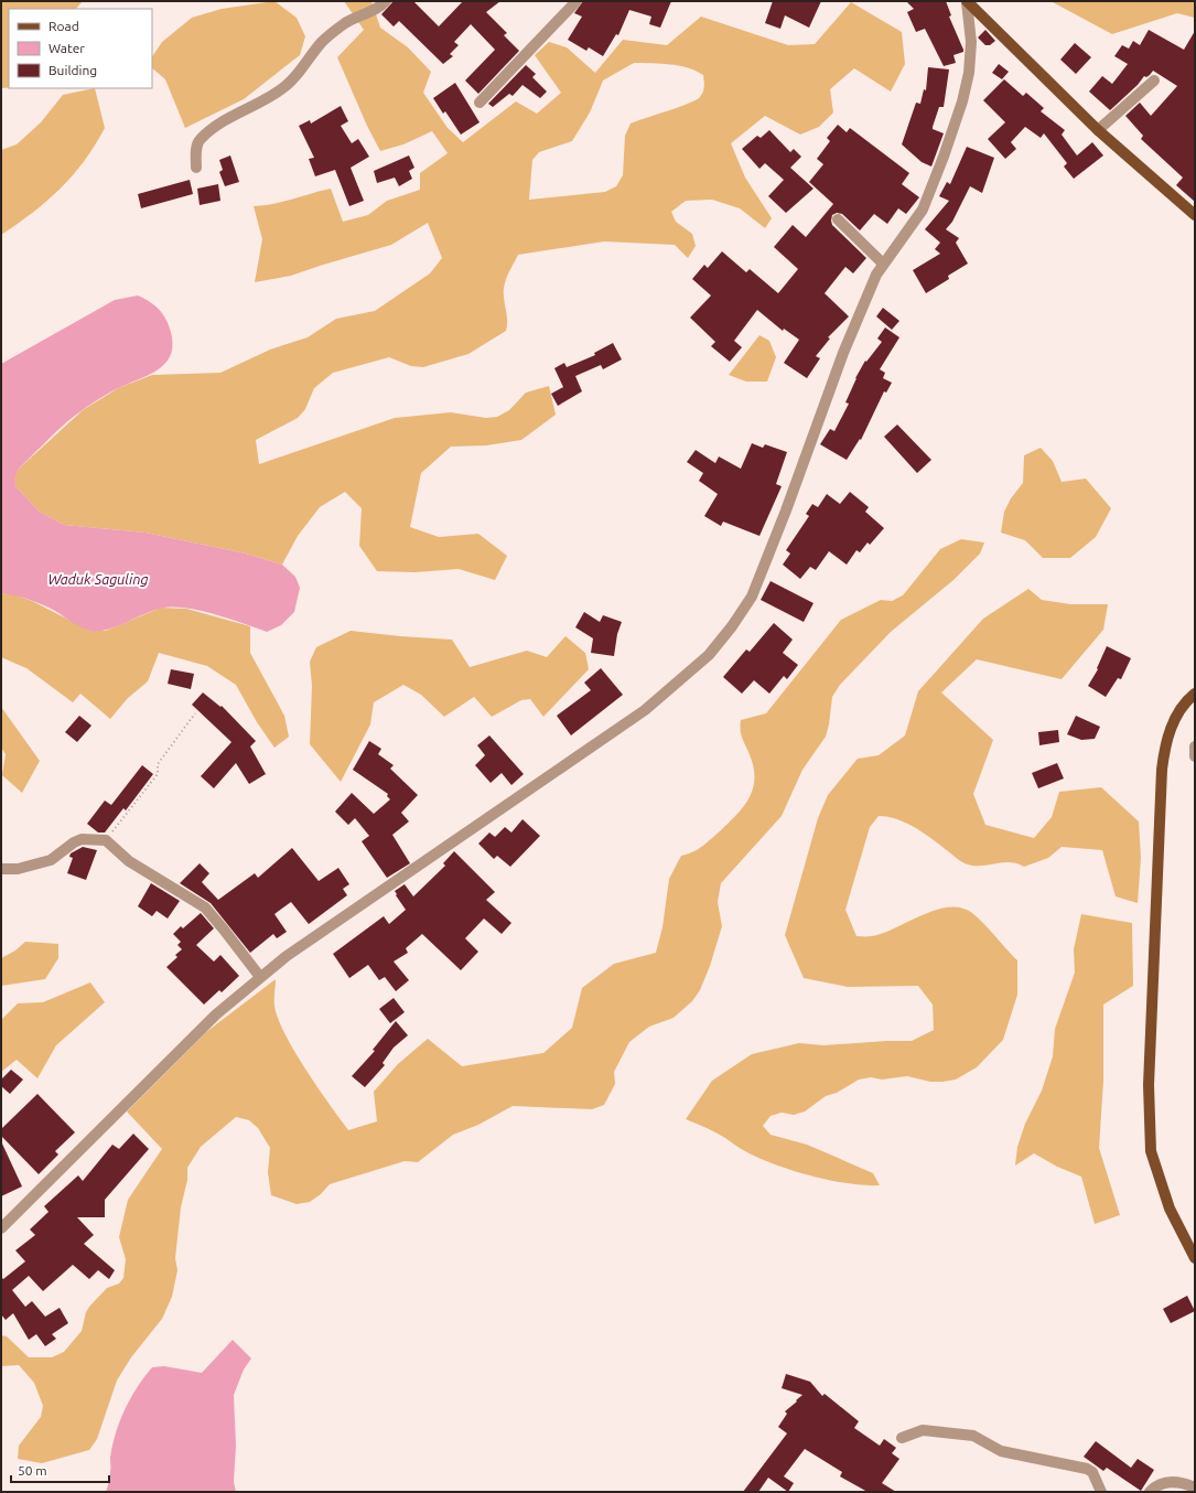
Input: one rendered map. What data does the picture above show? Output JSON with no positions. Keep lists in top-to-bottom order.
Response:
{
  "water": ["Waduk Saguling"],
  "legend": ["Road", "Water", "Building"],
  "scale_bar": "50 m"
}
